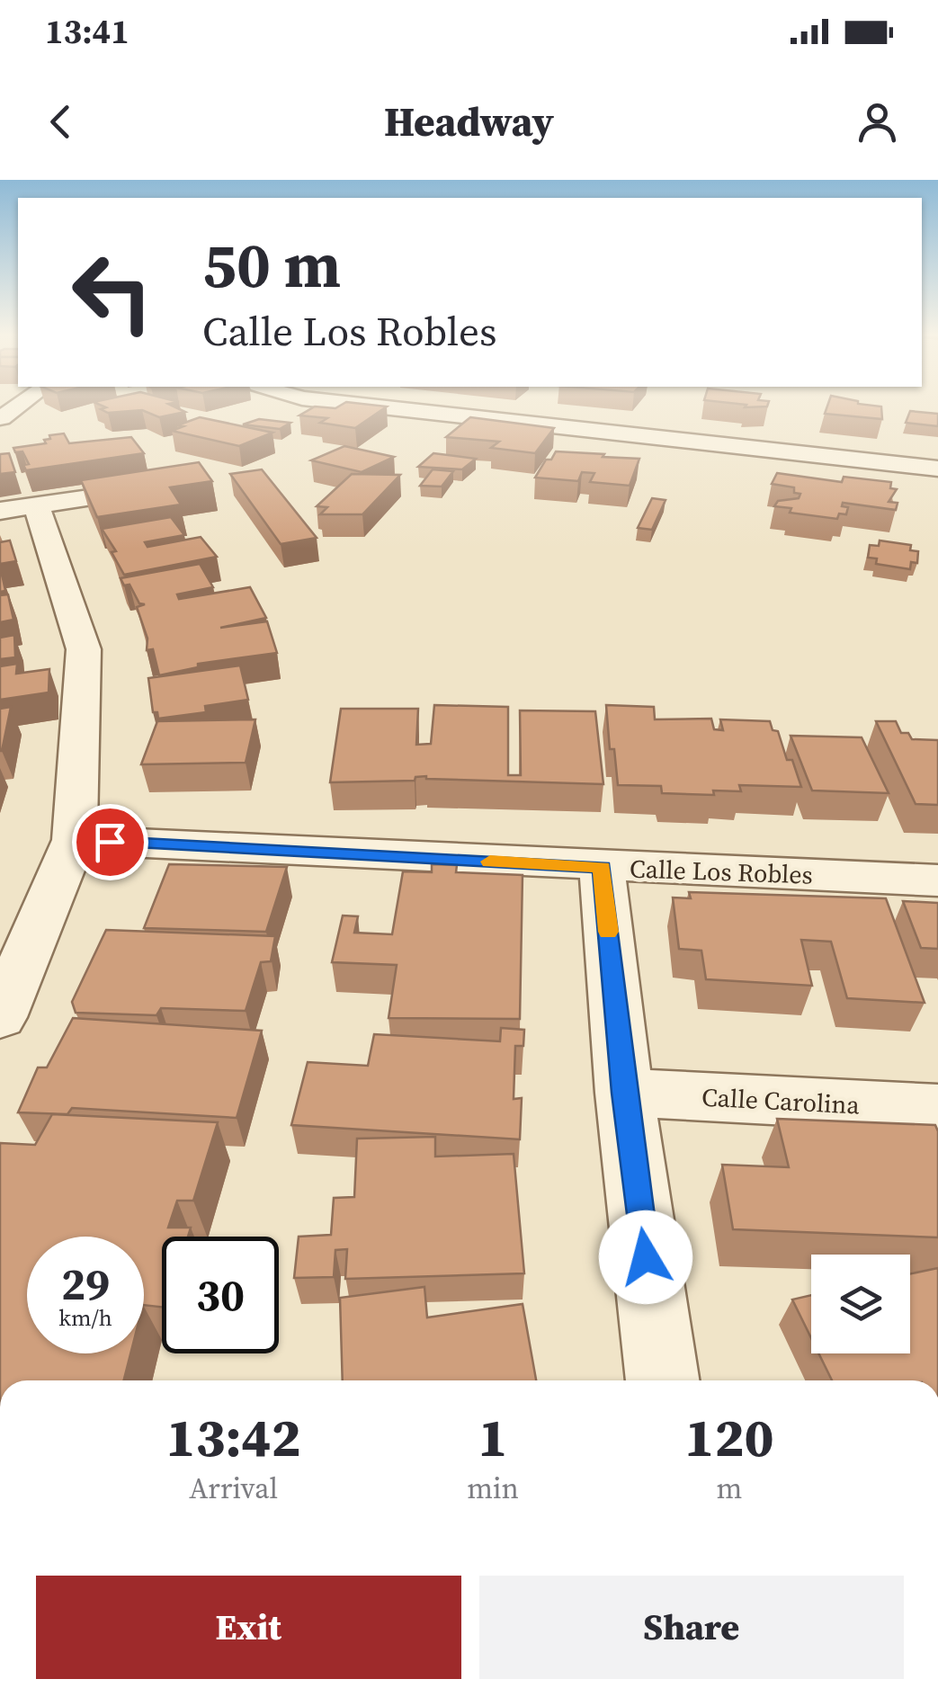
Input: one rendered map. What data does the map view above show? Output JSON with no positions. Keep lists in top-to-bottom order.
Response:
{
  "streets": {
    "street": ["Calle Los Robles", "Calle Carolina"]
  },
  "page": {
    "status": "13:41",
    "header": "Headway",
    "turn": ["50 m", "Calle Los Robles"],
    "speed": "29 km/h",
    "limit": "30",
    "eta": [
      "13:42",
      "Arrival",
      "1",
      "min",
      "120",
      "m"
    ],
    "buttons": ["Exit", "Share"]
  }
}
